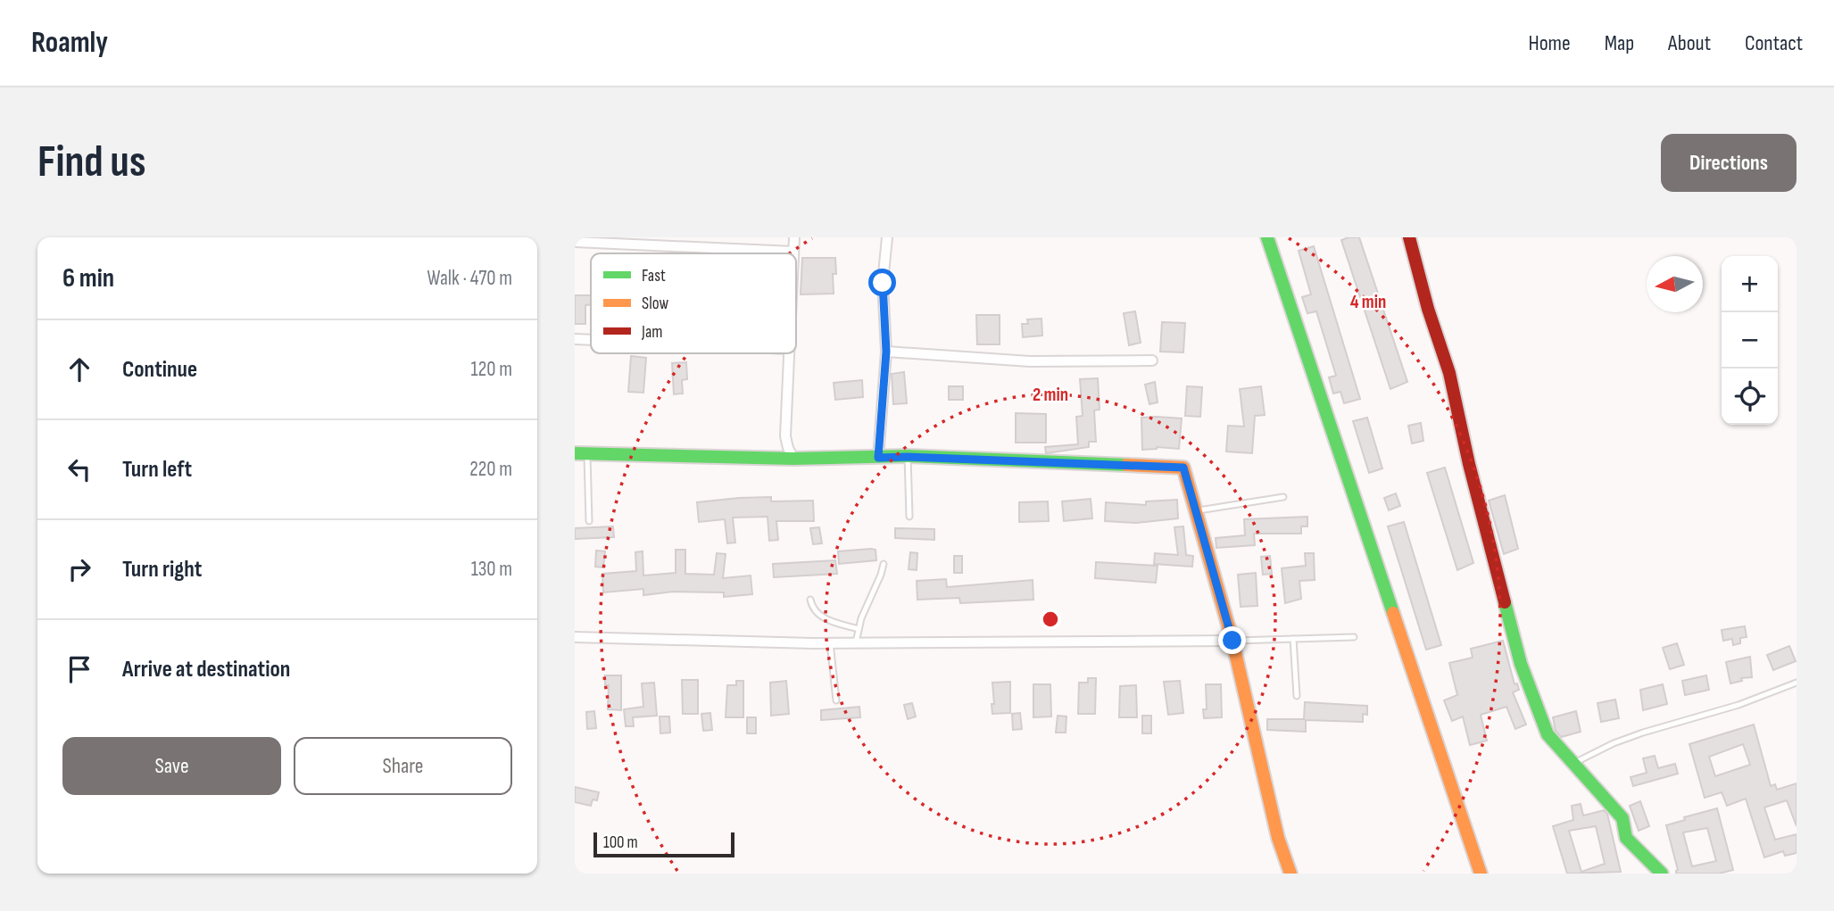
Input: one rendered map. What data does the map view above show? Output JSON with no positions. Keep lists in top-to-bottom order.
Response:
{
  "legend": ["Fast", "Slow", "Jam"],
  "scale_bar": "100 m",
  "north": "left",
  "page": {
    "header": "Roamly",
    "nav": [
      "Home",
      "Map",
      "About",
      "Contact"
    ],
    "buttons": [
      "Directions",
      ["Save", "Share"]
    ],
    "title": "Find us",
    "heading": ["6 min", "Walk · 470 m"],
    "map_buttons": ["+", "−"],
    "list": [
      ["Continue", "120 m"],
      ["Turn left", "220 m"],
      ["Turn right", "130 m"],
      "Arrive at destination"
    ],
    "scale": "100 m"
  },
  "rings": ["4 min", "2 min"]
}
